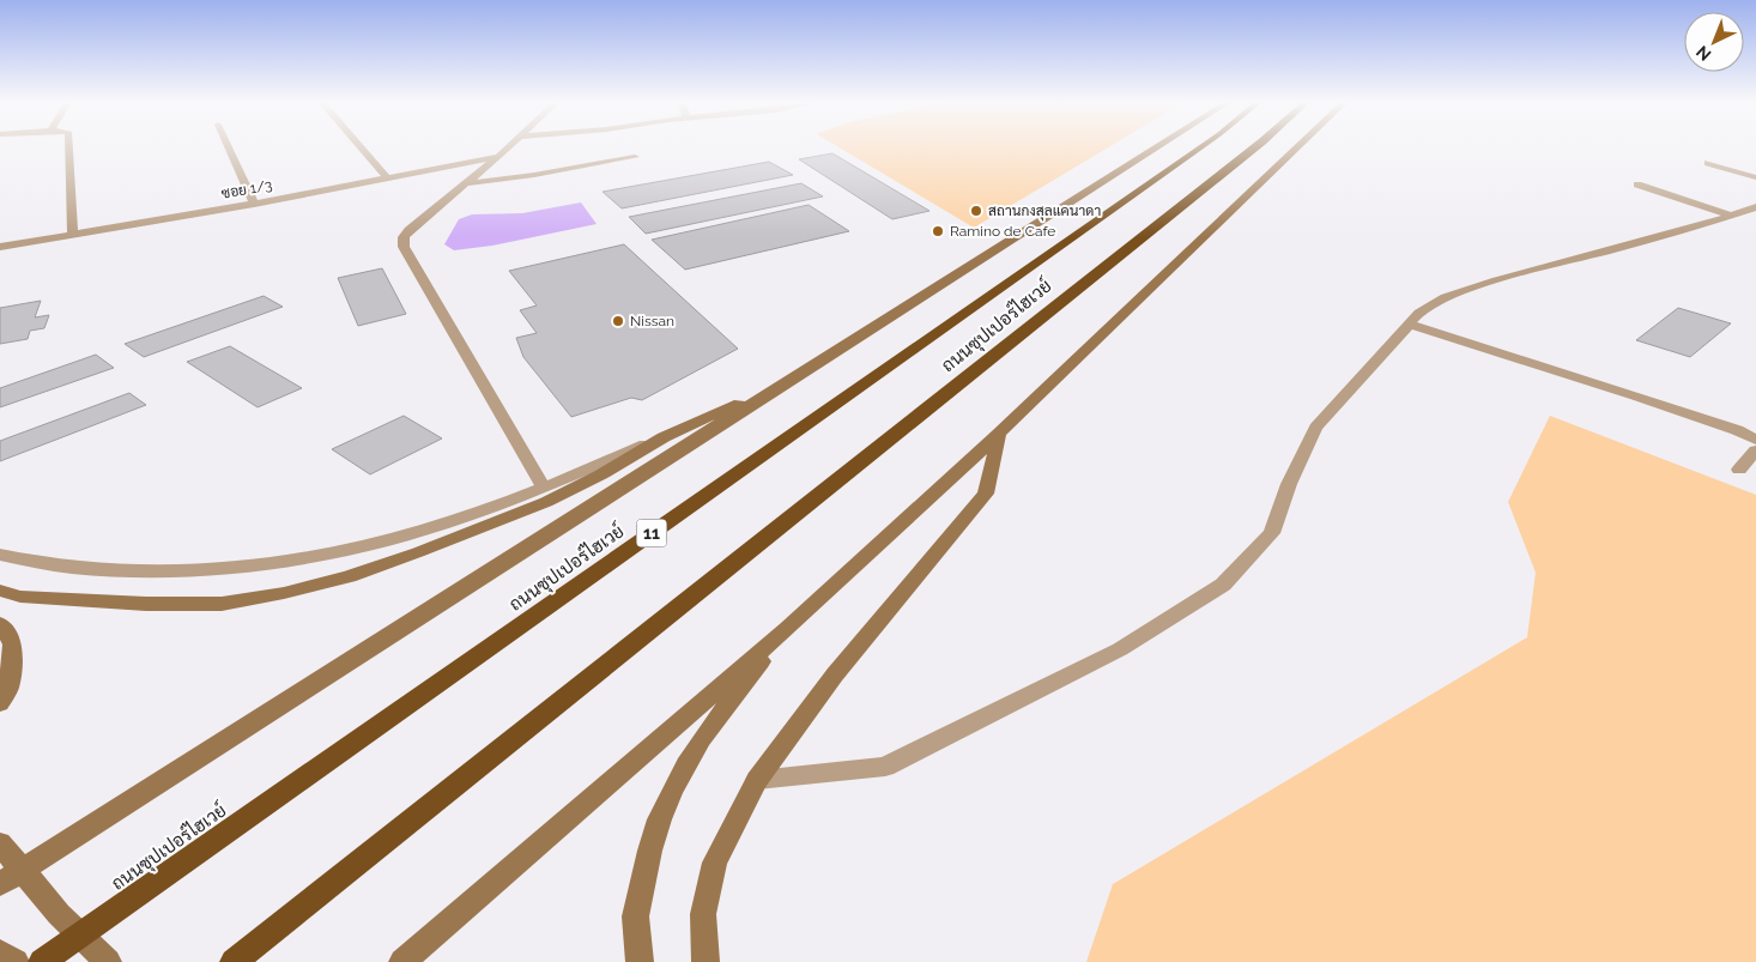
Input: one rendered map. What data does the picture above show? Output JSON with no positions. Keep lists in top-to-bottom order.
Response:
{
  "streets": {
    "highway": ["ถนนซุปเปอร์ไฮเวย์", "11"],
    "street": ["ซอย 1/3"]
  },
  "places": ["สถานกงสุลแคนาดา", "Ramino de Cafe", "Nissan"],
  "north": "bottom left"
}
